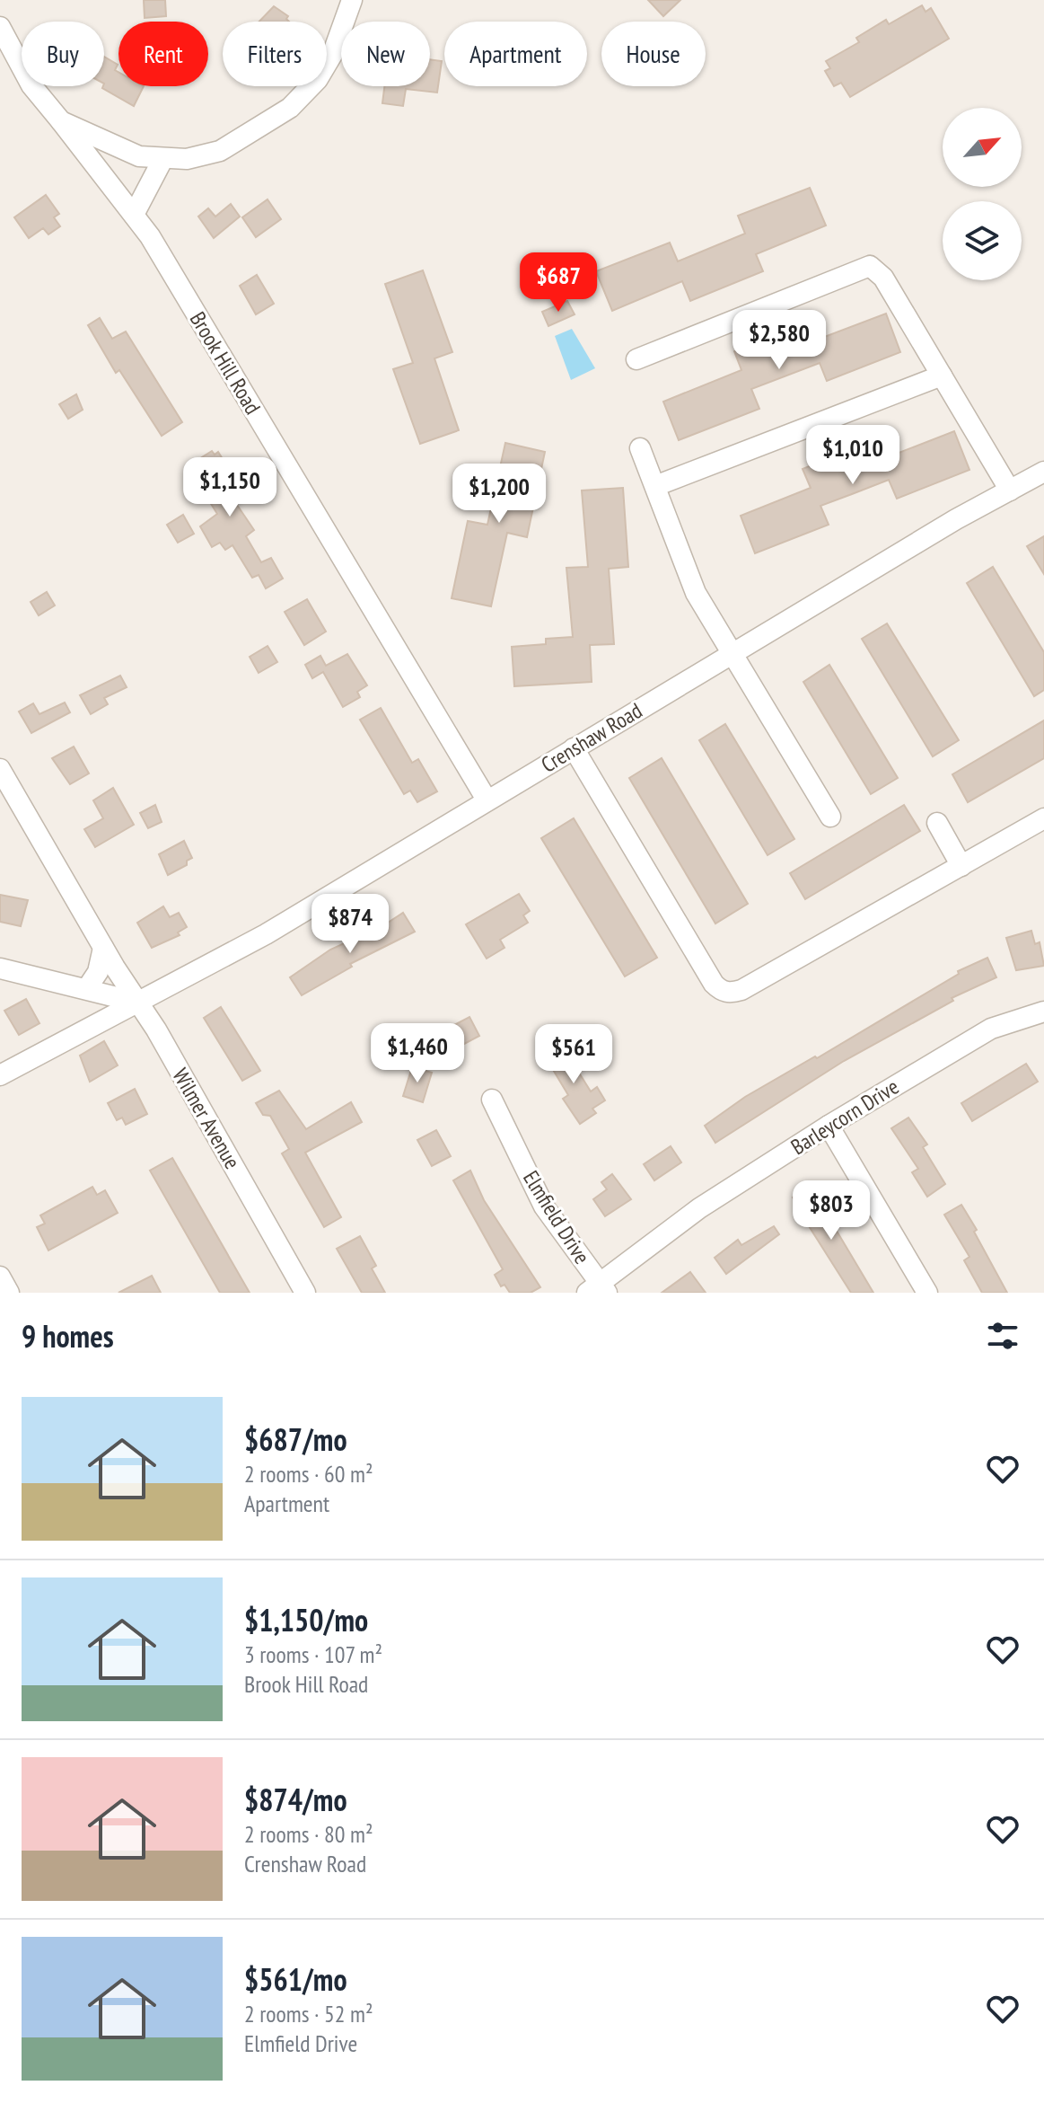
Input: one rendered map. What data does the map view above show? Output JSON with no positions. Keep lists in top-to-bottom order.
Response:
{
  "streets": {
    "street": [
      "Brook Hill Road",
      "Crenshaw Road",
      "Barleycorn Drive",
      "Wilmer Avenue",
      "Elmfield Drive"
    ]
  },
  "crossings": [
    ["Brook Hill Road", "Crenshaw Road"],
    ["Crenshaw Road", "Wilmer Avenue"],
    ["Barleycorn Drive", "Elmfield Drive"]
  ],
  "north": "top right",
  "page": {
    "chip": [
      "Buy",
      "Rent",
      "Filters",
      "New",
      "Apartment",
      "House"
    ],
    "price": [
      "$687",
      "$2,580",
      "$1,010",
      "$1,150",
      "$1,200",
      "$874",
      "$1,460",
      "$561",
      "$803"
    ],
    "heading": "9 homes",
    "list": [
      {
        "name": "$687/mo",
        "note": "2 rooms · 60 m² · Apartment"
      },
      {
        "name": "$1,150/mo",
        "note": "3 rooms · 107 m² · Brook Hill Road"
      },
      {
        "name": "$874/mo",
        "note": "2 rooms · 80 m² · Crenshaw Road"
      },
      {
        "name": "$561/mo",
        "note": "2 rooms · 52 m² · Elmfield Drive"
      }
    ]
  }
}
